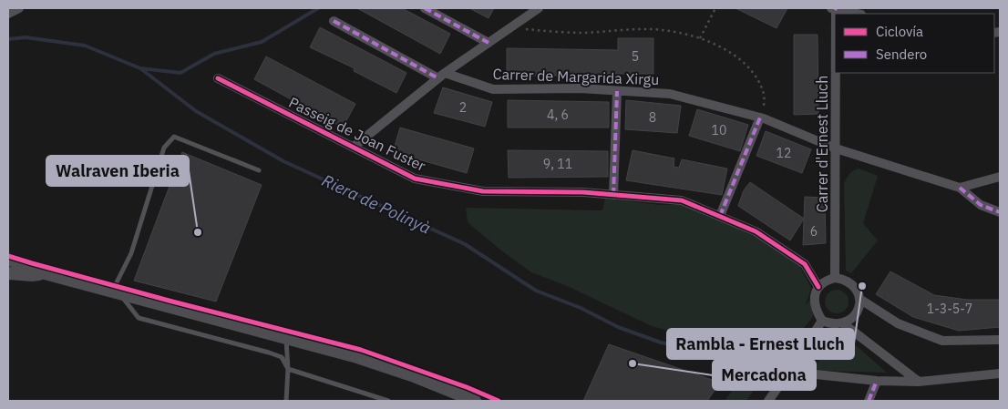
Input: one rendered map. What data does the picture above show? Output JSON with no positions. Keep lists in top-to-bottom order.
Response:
{
  "streets": {
    "street": ["Carrer de Margarida Xirgu", "Passeig de Joan Fuster", "Carrer d'Ernest Lluch"]
  },
  "crossings": [
    ["Carrer de Margarida Xirgu", "Carrer d'Ernest Lluch"],
    ["Passeig de Joan Fuster", "Carrer d'Ernest Lluch"]
  ],
  "water": ["Riera de Polinyà"],
  "places": ["Walraven Iberia", "Rambla - Ernest Lluch", "Mercadona"],
  "house_numbers": [
    "5",
    "2",
    "4, 6",
    "8",
    "10",
    "12",
    "9, 11",
    "6",
    "1-3-5-7"
  ],
  "legend": ["Ciclovía", "Sendero"]
}
